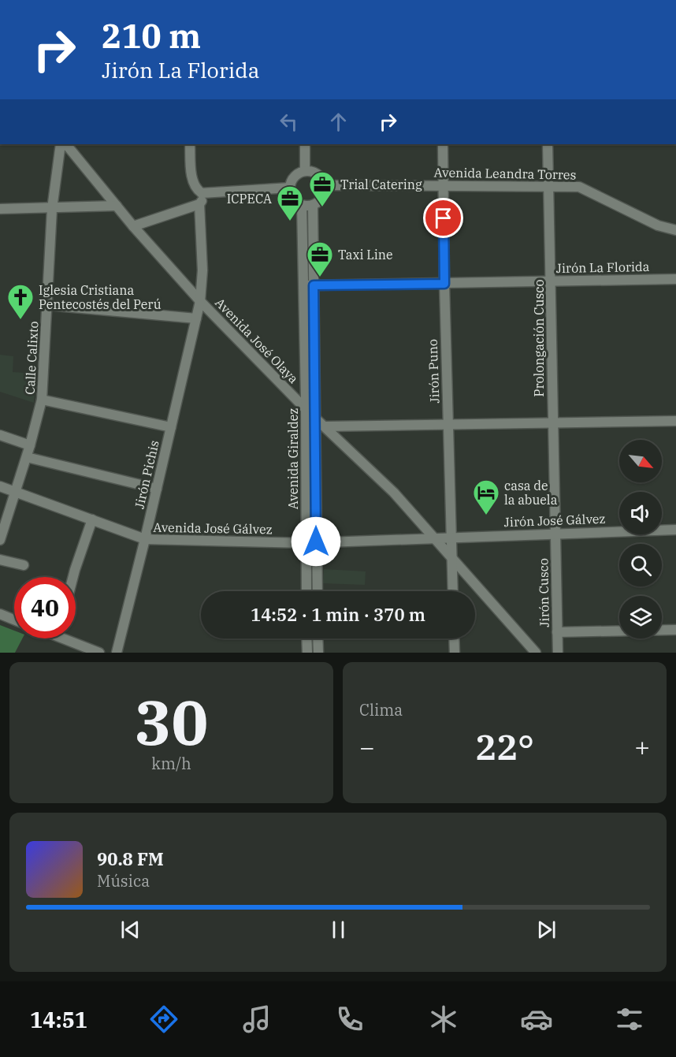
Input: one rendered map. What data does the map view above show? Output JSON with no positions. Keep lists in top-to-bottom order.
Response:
{
  "streets": {
    "street": [
      "Avenida Leandra Torres",
      "Jirón La Florida",
      "Prolongación Cusco",
      "Avenida José Olaya",
      "Calle Calixto",
      "Jirón Puno",
      "Avenida Giraldez",
      "Jirón Pichis",
      "Jirón José Gálvez",
      "Avenida José Gálvez",
      "Jirón Cusco"
    ]
  },
  "crossings": [
    ["Avenida Leandra Torres", "Prolongación Cusco"],
    ["Avenida Leandra Torres", "Jirón Puno"],
    ["Avenida Leandra Torres", "Avenida Giraldez"],
    ["Jirón La Florida", "Prolongación Cusco"],
    ["Jirón La Florida", "Jirón Puno"],
    ["Jirón La Florida", "Avenida Giraldez"],
    ["Prolongación Cusco", "Jirón José Gálvez"],
    ["Prolongación Cusco", "Jirón Cusco"],
    ["Avenida José Olaya", "Jirón Puno"],
    ["Avenida José Olaya", "Avenida Giraldez"],
    ["Avenida José Olaya", "Jirón Pichis"],
    ["Avenida José Olaya", "Jirón José Gálvez"],
    ["Avenida José Olaya", "Avenida José Gálvez"],
    ["Calle Calixto", "Avenida José Gálvez"],
    ["Jirón Puno", "Jirón José Gálvez"],
    ["Avenida Giraldez", "Avenida José Gálvez"],
    ["Jirón Pichis", "Avenida José Gálvez"],
    ["Jirón José Gálvez", "Avenida José Gálvez"],
    ["Jirón José Gálvez", "Jirón Cusco"]
  ],
  "places": {
    "office": ["Trial Catering", "ICPECA", "Taxi Line"],
    "church": ["Iglesia Cristiana Pentecostés del Perú"],
    "hotel": ["casa de la abuela"]
  },
  "north": "bottom right",
  "page": {
    "turn": ["210 m", "Jirón La Florida"],
    "limit": "40",
    "trip": "14:52 · 1 min · 370 m",
    "tile": [
      ["30", "km/h"],
      "Clima"
    ],
    "heat": ["−", "22°", "+"],
    "song": ["90.8 FM", "Música"],
    "tabs": "14:51"
  }
}
